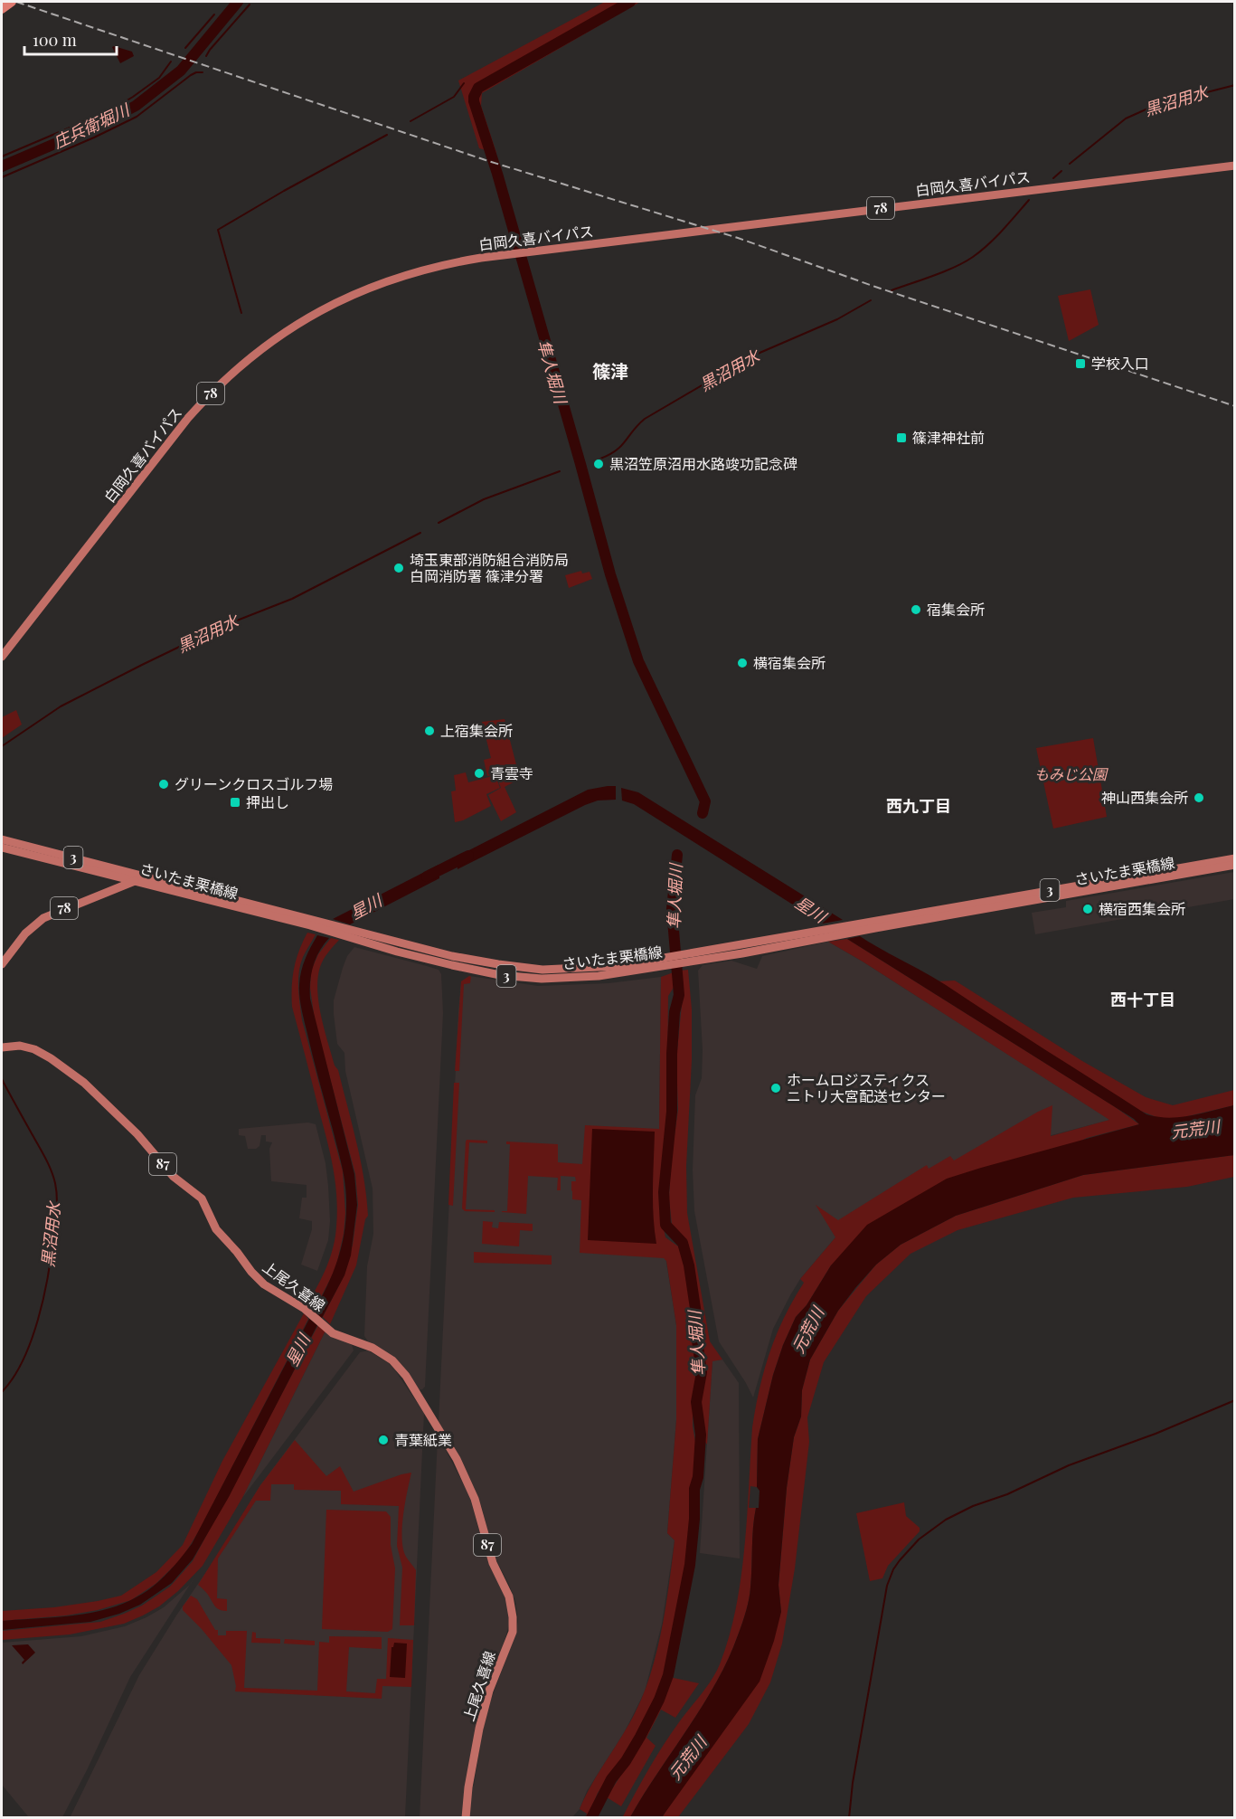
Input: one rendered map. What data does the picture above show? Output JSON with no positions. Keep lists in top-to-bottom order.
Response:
{
  "streets": {
    "main road": [
      "白岡久喜バイパス",
      "78",
      "3",
      "さいたま栗橋線",
      "87",
      "上尾久喜線"
    ]
  },
  "crossings": [
    ["78", "さいたま栗橋線"]
  ],
  "districts": ["篠津", "西九丁目", "西十丁目"],
  "water": [
    "黒沼用水",
    "庄兵衛堀川",
    "隼人堀川",
    "星川",
    "元荒川"
  ],
  "parks": ["もみじ公園"],
  "places": {
    "transit": ["学校入口", "篠津神社前", "押出し"],
    "other": [
      "黒沼笠原沼用水路竣功記念碑",
      "埼玉東部消防組合消防局 白岡消防署 篠津分署",
      "宿集会所",
      "横宿集会所",
      "上宿集会所",
      "青雲寺",
      "グリーンクロスゴルフ場",
      "神山西集会所",
      "横宿西集会所",
      "ホームロジスティクス ニトリ大宮配送センター",
      "青葉紙業"
    ]
  },
  "scale_bar": "100 m"
}
